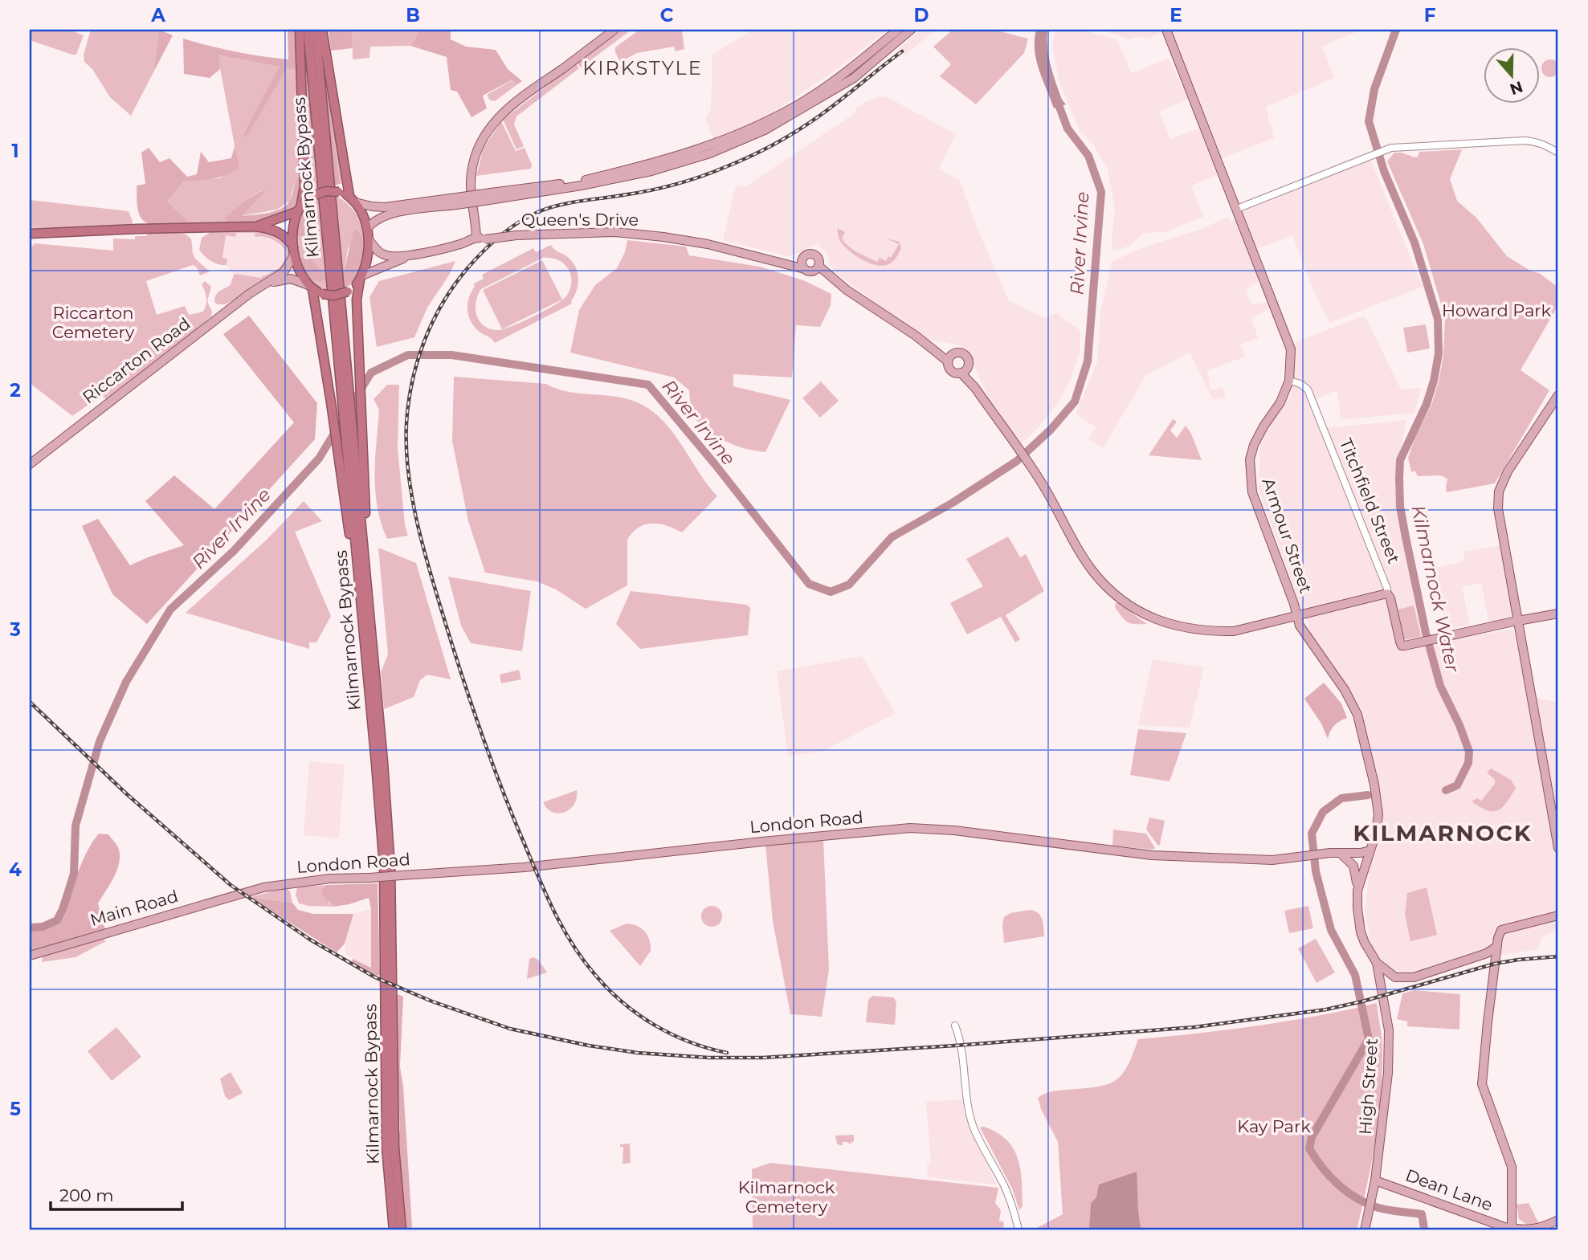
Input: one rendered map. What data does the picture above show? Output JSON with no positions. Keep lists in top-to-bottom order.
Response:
{
  "streets": {
    "highway": ["Kilmarnock Bypass"],
    "main road": [
      "Queen's Drive",
      "Riccarton Road",
      "Titchfield Street",
      "Armour Street",
      "London Road",
      "Main Road",
      "High Street",
      "Dean Lane"
    ]
  },
  "crossings": [
    ["Queen's Drive", "Riccarton Road"],
    ["Titchfield Street", "Armour Street"],
    ["Armour Street", "London Road"],
    ["London Road", "Main Road"],
    ["High Street", "Dean Lane"]
  ],
  "districts": ["KIRKSTYLE", "KILMARNOCK"],
  "water": ["River Irvine", "Kilmarnock Water"],
  "parks": [
    "Howard Park",
    "Riccarton Cemetery",
    "Kay Park",
    "Kilmarnock Cemetery"
  ],
  "scale_bar": "200 m",
  "north": "bottom",
  "grid": {
    "columns": [
      "A",
      "B",
      "C",
      "D",
      "E",
      "F"
    ],
    "rows": [
      "1",
      "2",
      "3",
      "4",
      "5"
    ]
  }
}
